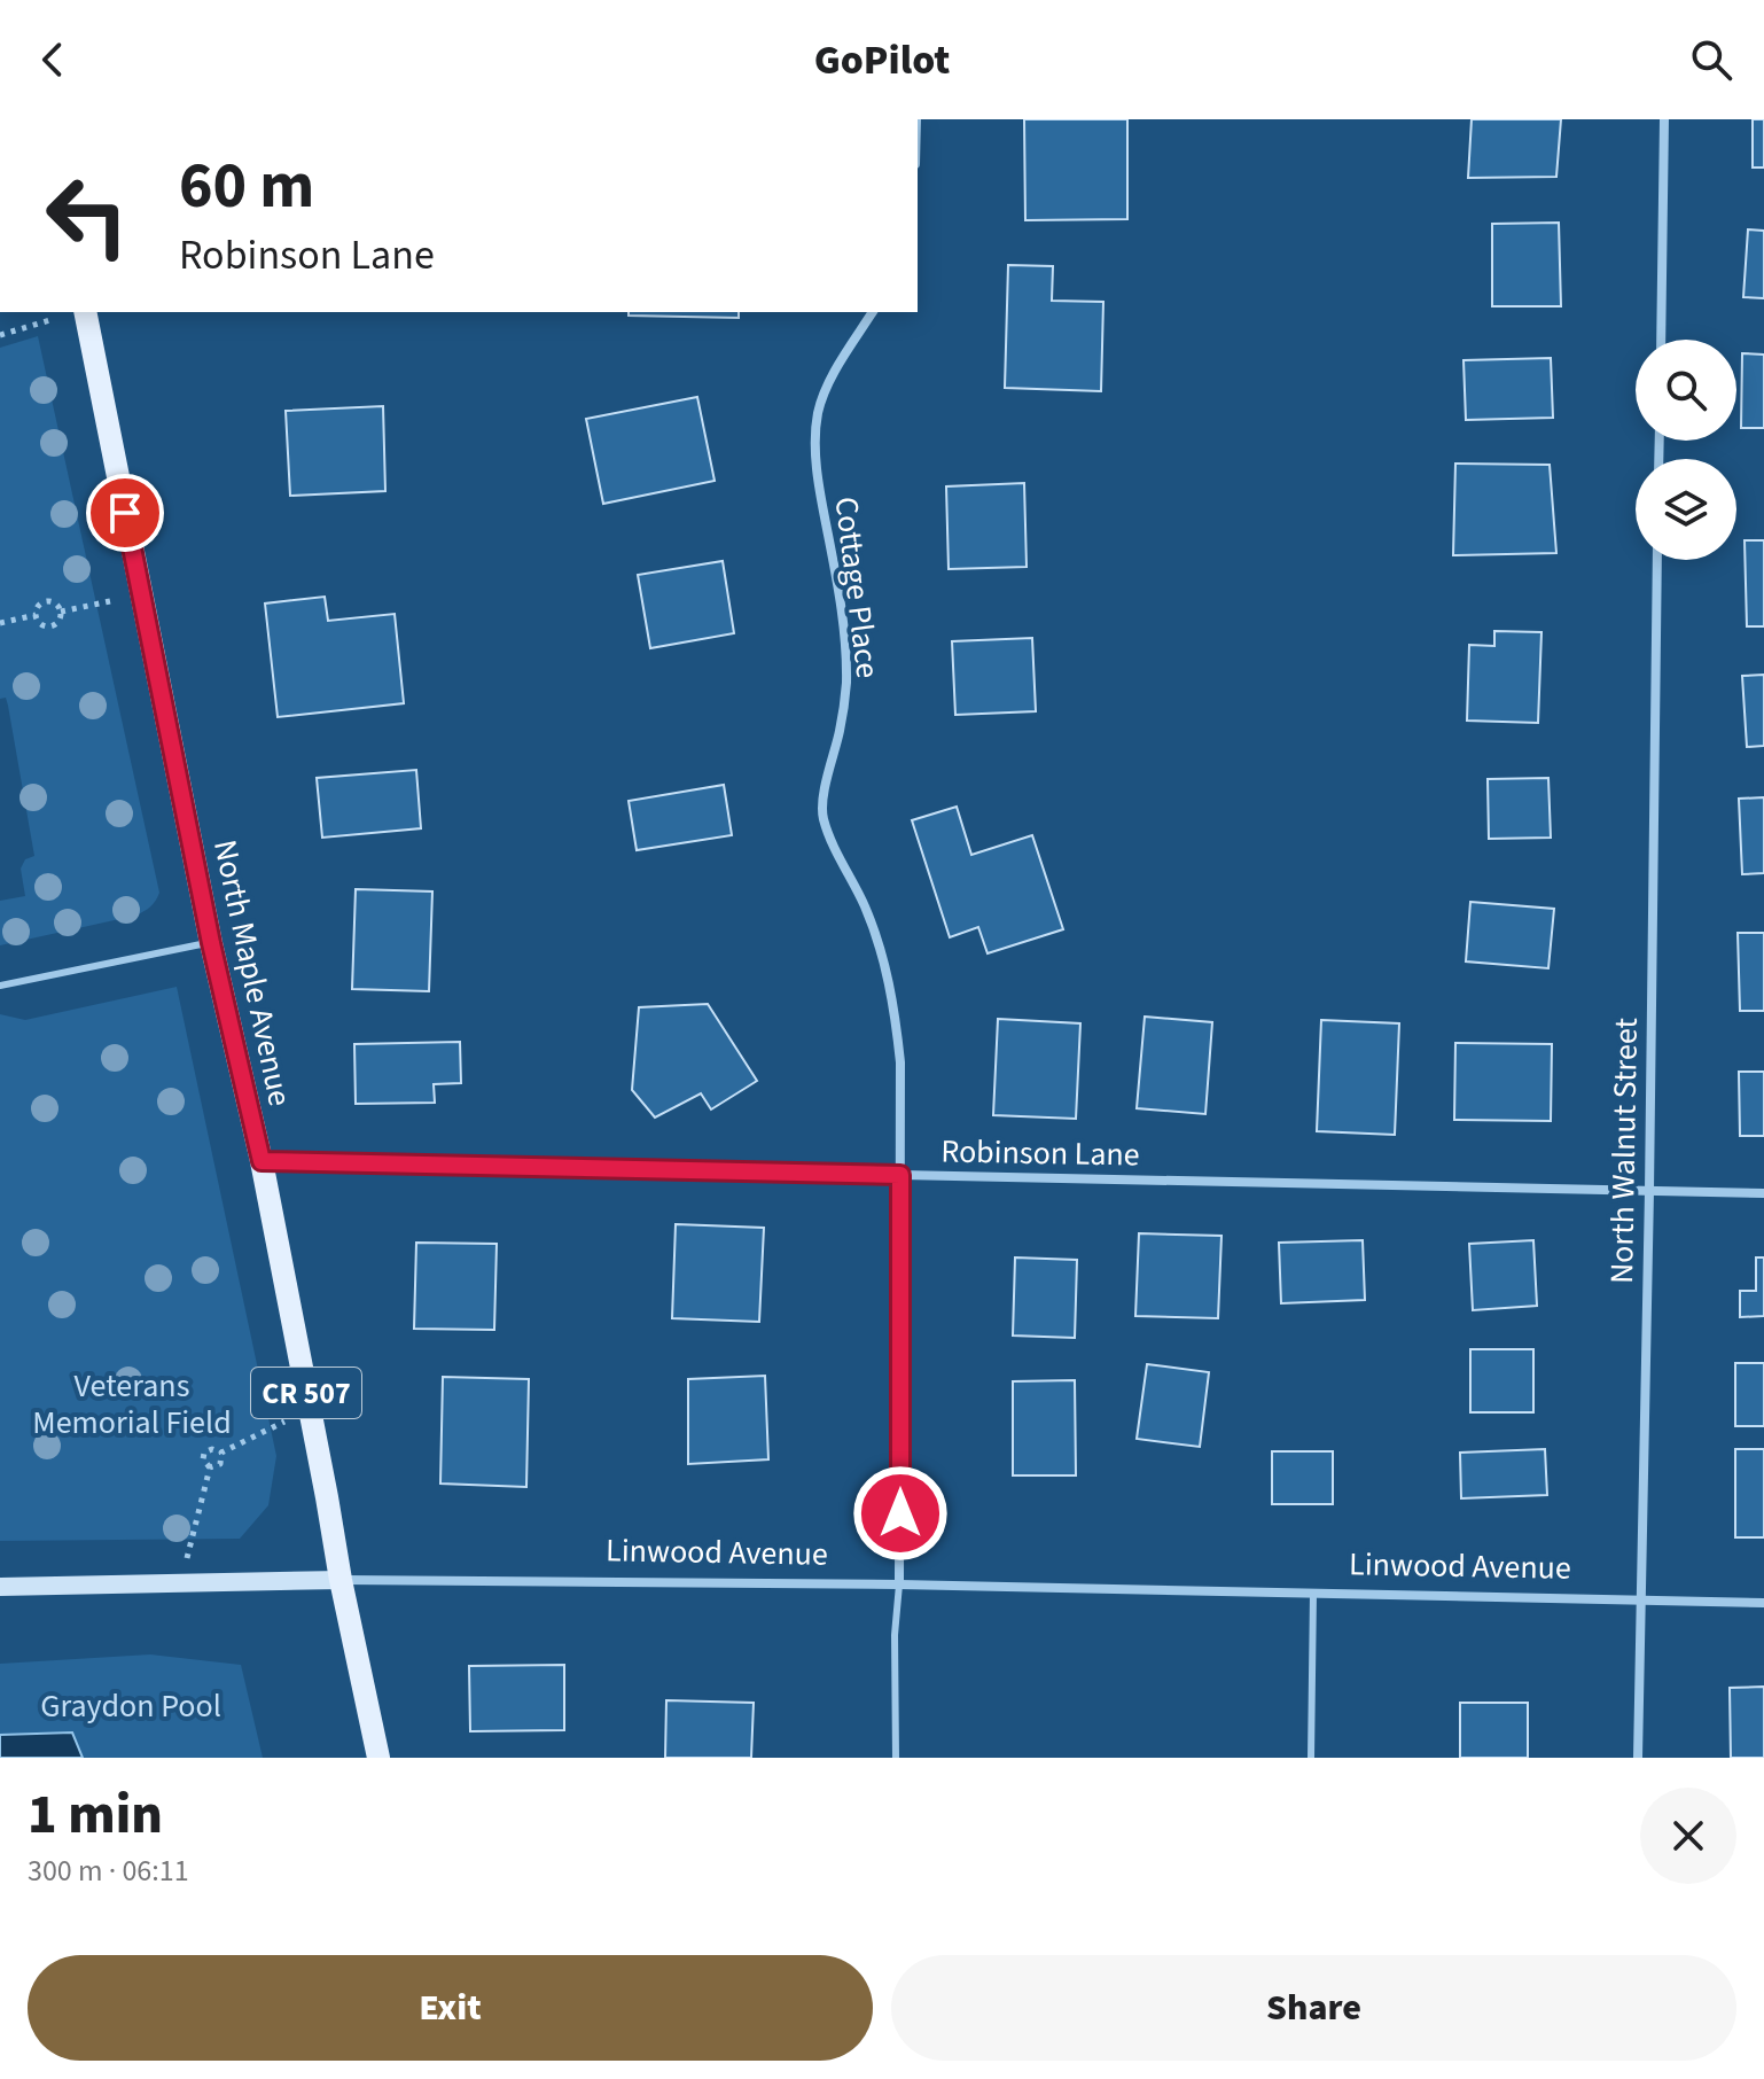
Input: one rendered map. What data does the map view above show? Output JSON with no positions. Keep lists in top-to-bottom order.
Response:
{
  "streets": {
    "main road": ["North Maple Avenue", "CR 507", "Linwood Avenue"],
    "street": ["Cottage Place", "North Walnut Street", "Robinson Lane"]
  },
  "crossings": [
    ["Cottage Place", "Robinson Lane"],
    ["Cottage Place", "Linwood Avenue"],
    ["North Maple Avenue", "Robinson Lane"],
    ["North Maple Avenue", "Linwood Avenue"],
    ["North Walnut Street", "Robinson Lane"],
    ["North Walnut Street", "Linwood Avenue"]
  ],
  "parks": ["Veterans Memorial Field", "Graydon Pool"],
  "page": {
    "header": "GoPilot",
    "turn": ["60 m", "Robinson Lane"],
    "heading": ["1 min", "300 m · 06:11"],
    "buttons": ["Exit", "Share"]
  }
}
